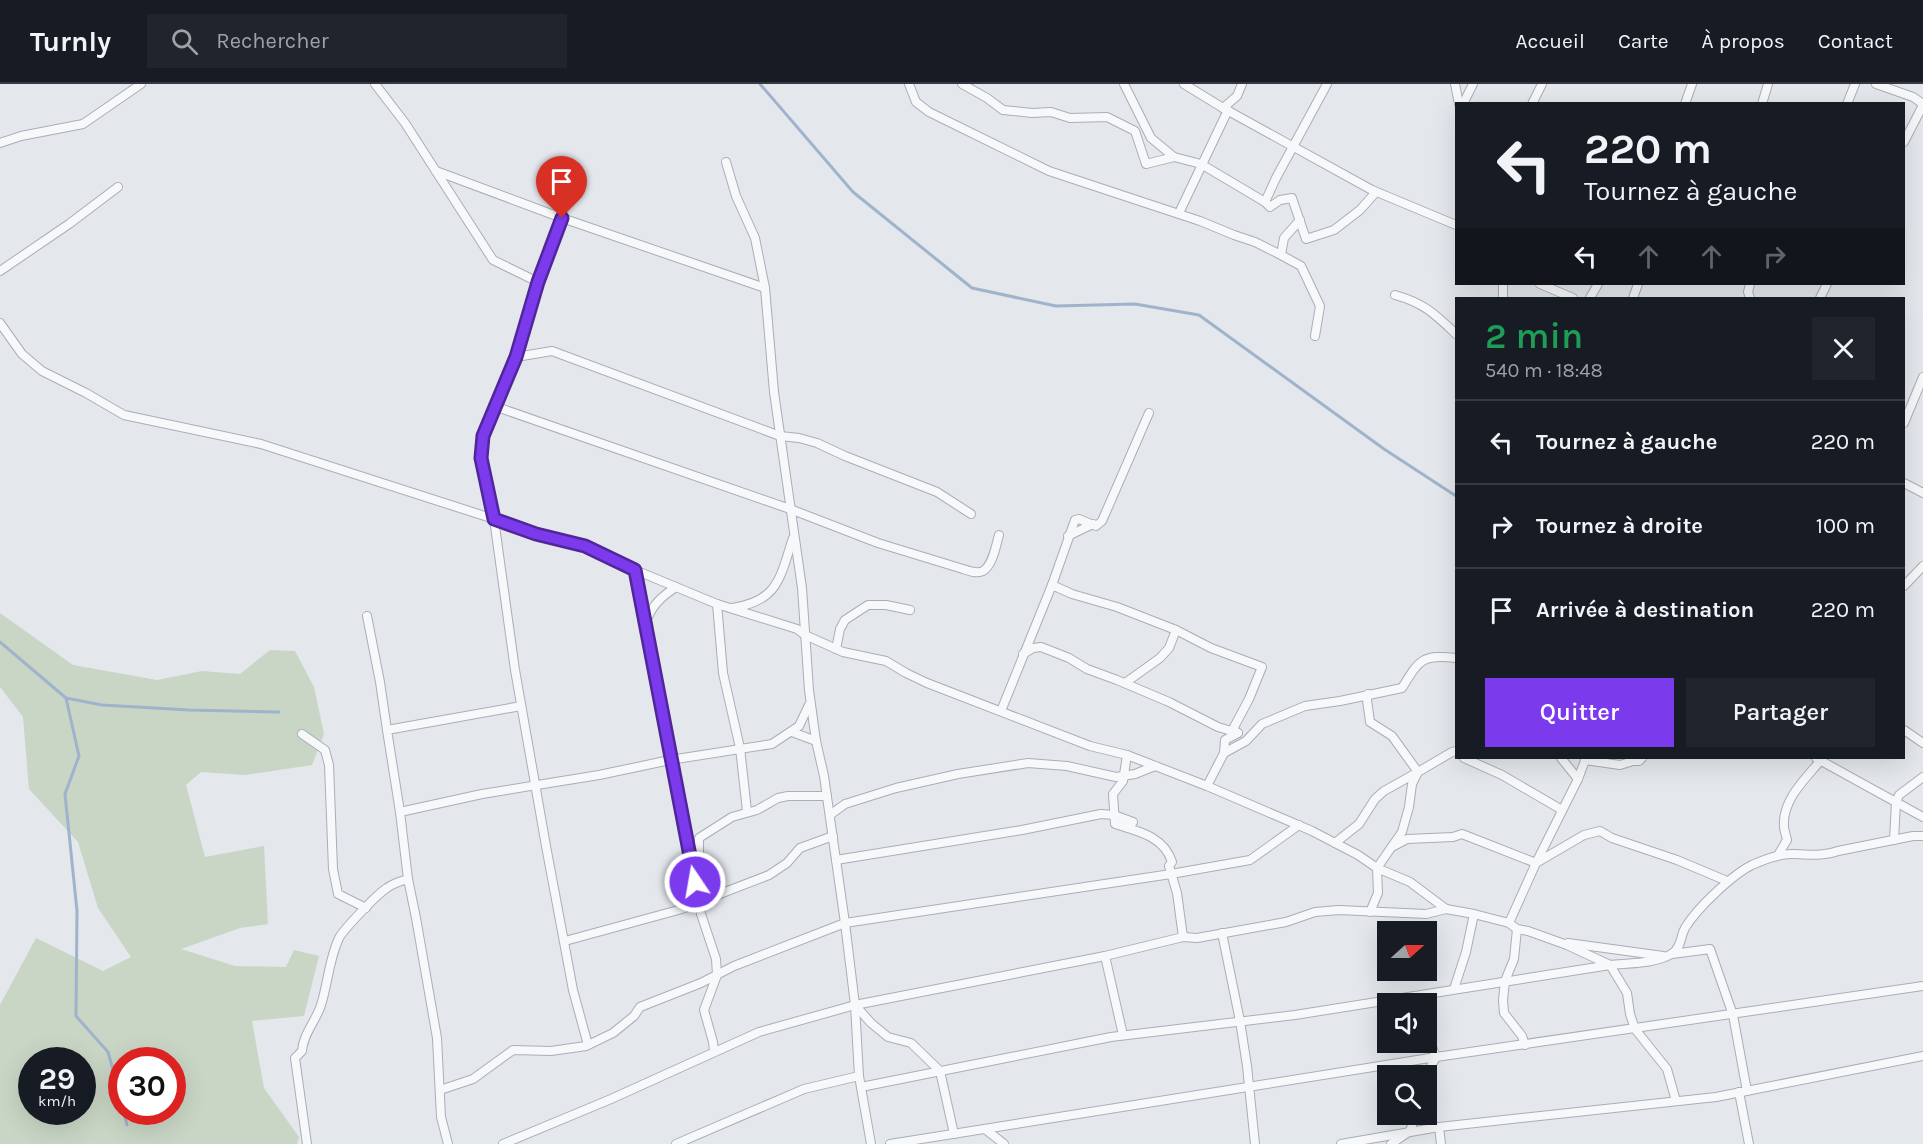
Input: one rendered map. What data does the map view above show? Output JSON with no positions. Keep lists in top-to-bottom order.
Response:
{
  "north": "right",
  "page": {
    "header": "Turnly",
    "search": "Rechercher",
    "nav": [
      "Accueil",
      "Carte",
      "À propos",
      "Contact"
    ],
    "turn": ["220 m", "Tournez à gauche"],
    "heading": ["2 min", "540 m · 18:48"],
    "list": [
      {
        "name": "Tournez à gauche",
        "value": "220 m"
      },
      {
        "name": "Tournez à droite",
        "value": "100 m"
      },
      {
        "name": "Arrivée à destination",
        "value": "220 m"
      }
    ],
    "buttons": ["Quitter", "Partager"],
    "speed": "29 km/h",
    "limit": "30"
  }
}
